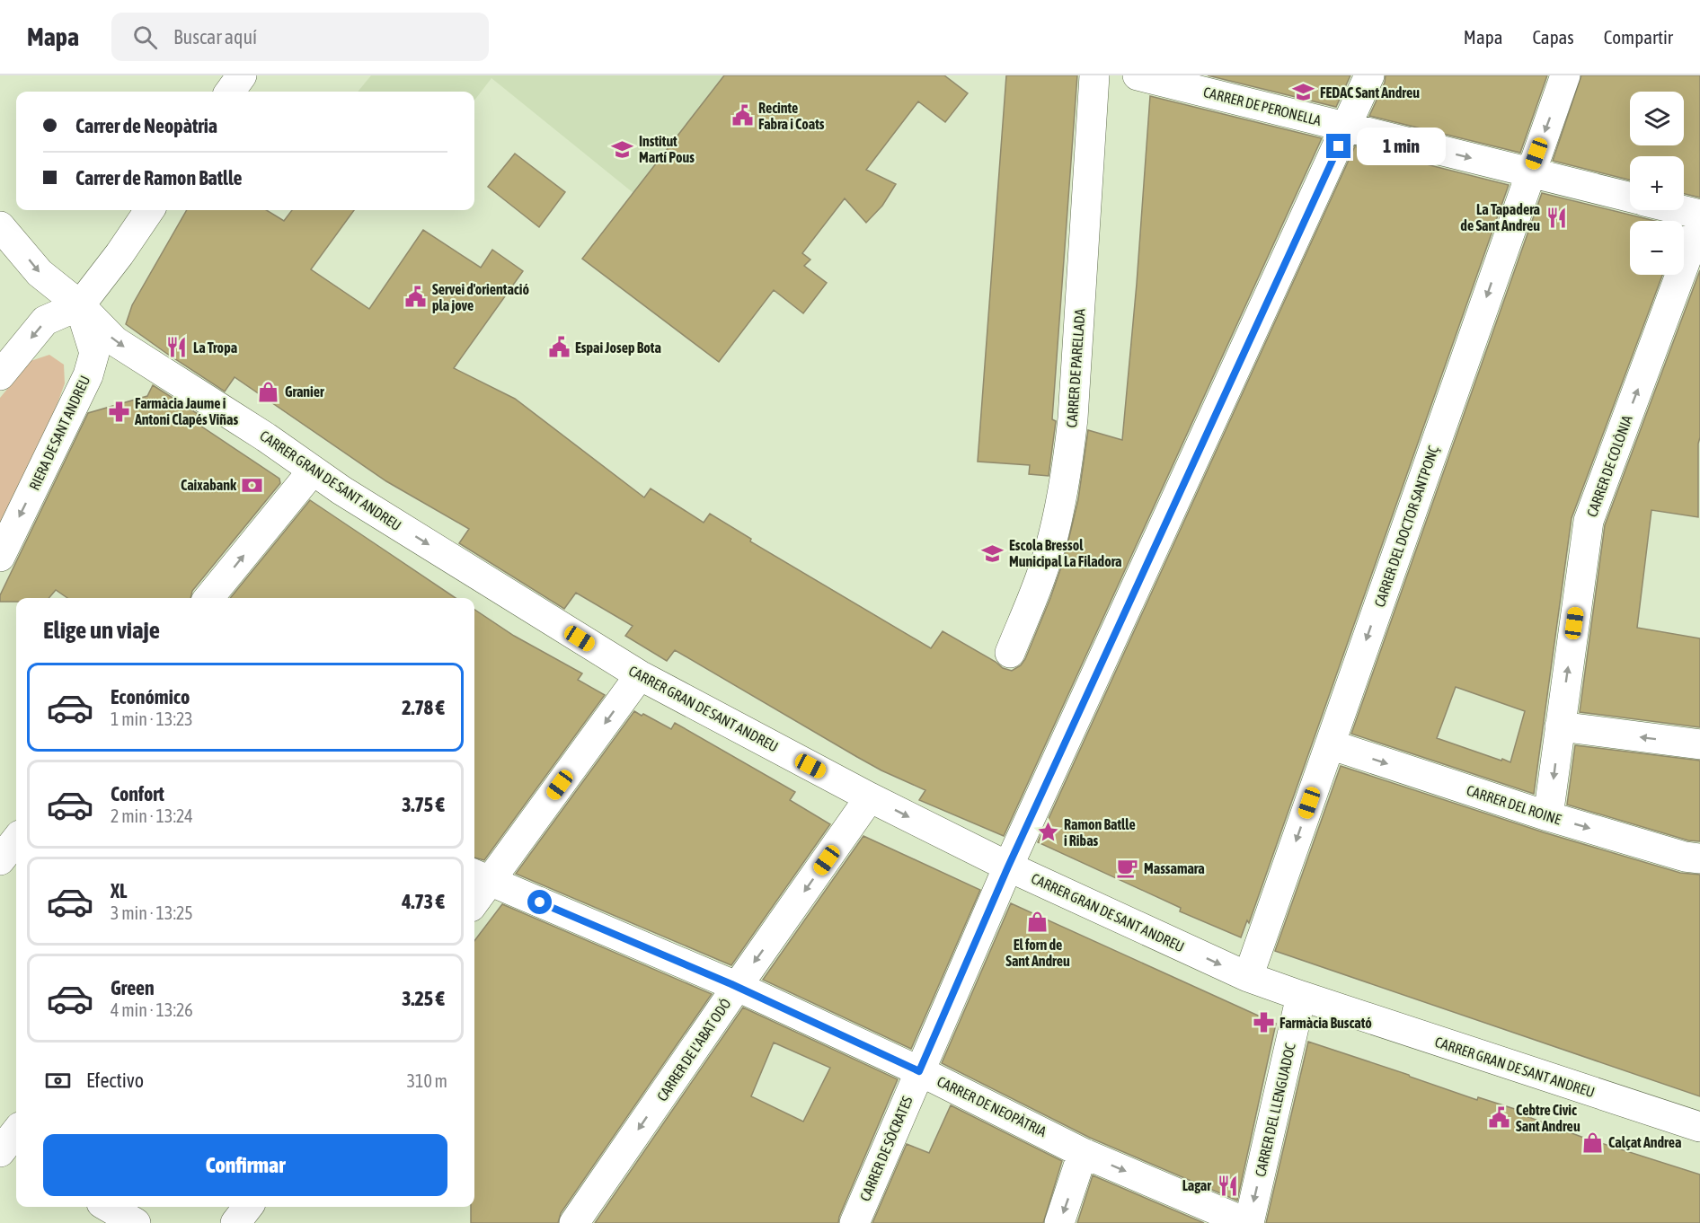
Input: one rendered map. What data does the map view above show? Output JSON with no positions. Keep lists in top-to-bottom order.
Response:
{
  "streets": {
    "street": [
      "CARRER DE PERONELLA",
      "CARRER DE PARELLADA",
      "RIERA DE SANT ANDREU",
      "CARRER DE COLÒNIA",
      "CARRER GRAN DE SANT ANDREU",
      "CARRER DEL DOCTOR SANTPONÇ",
      "CARRER DEL ROINE",
      "CARRER DE L'ABAT ODÓ",
      "CARRER DE NEOPÀTRIA",
      "CARRER DEL LLENGUADOC",
      "CARRER DE SÒCRATES"
    ]
  },
  "crossings": [
    ["CARRER DE PERONELLA", "CARRER DEL DOCTOR SANTPONÇ"],
    ["CARRER DE PERONELLA", "CARRER DE SÒCRATES"],
    ["RIERA DE SANT ANDREU", "CARRER GRAN DE SANT ANDREU"],
    ["CARRER DE COLÒNIA", "CARRER DEL ROINE"],
    ["CARRER GRAN DE SANT ANDREU", "CARRER DEL DOCTOR SANTPONÇ"],
    ["CARRER GRAN DE SANT ANDREU", "CARRER DE L'ABAT ODÓ"],
    ["CARRER GRAN DE SANT ANDREU", "CARRER DEL LLENGUADOC"],
    ["CARRER GRAN DE SANT ANDREU", "CARRER DE SÒCRATES"],
    ["CARRER DEL DOCTOR SANTPONÇ", "CARRER DEL ROINE"],
    ["CARRER DE L'ABAT ODÓ", "CARRER DE NEOPÀTRIA"],
    ["CARRER DE NEOPÀTRIA", "CARRER DEL LLENGUADOC"],
    ["CARRER DE NEOPÀTRIA", "CARRER DE SÒCRATES"]
  ],
  "one_way": [
    "CARRER DE PERONELLA",
    "CARRER GRAN DE SANT ANDREU",
    "CARRER DEL DOCTOR SANTPONÇ",
    "CARRER DE L'ABAT ODÓ",
    "CARRER DEL LLENGUADOC"
  ],
  "places": {
    "school or university": ["FEDAC Sant Andreu", "Institut Martí Pous", "Escola Bressol Municipal La Filadora"],
    "public building": [
      "Recinte Fabra i Coats",
      "Servei d'orientació pla jove",
      "Espai Josep Bota",
      "Cebtre Civic Sant Andreu"
    ],
    "restaurant": ["La Tapadera de Sant Andreu", "La Tropa", "Lagar"],
    "shop": ["Granier", "El forn de Sant Andreu", "Calçat Andrea"],
    "pharmacy": ["Farmàcia Jaume i Antoni Clapés Viñas", "Farmàcia Buscató"],
    "bank": ["Caixabank"],
    "place": ["Ramon Batlle i Ribas"],
    "cafe": ["Massamara"]
  },
  "page": {
    "header": "Mapa",
    "search": "Buscar aquí",
    "nav": ["Mapa", "Capas", "Compartir"],
    "map_buttons": ["+", "−"],
    "banner": ["Carrer de Neopàtria", "Carrer de Ramon Batlle"],
    "bubble": "1 min",
    "heading": "Elige un viaje",
    "list": [
      {
        "name": "Económico",
        "note": "1 min · 13:23",
        "value": "2.78 €"
      },
      {
        "name": "Confort",
        "note": "2 min · 13:24",
        "value": "3.75 €"
      },
      {
        "name": "XL",
        "note": "3 min · 13:25",
        "value": "4.73 €"
      },
      {
        "name": "Green",
        "note": "4 min · 13:26",
        "value": "3.25 €"
      }
    ],
    "pay": ["Efectivo", "310 m"],
    "buttons": "Confirmar"
  }
}
